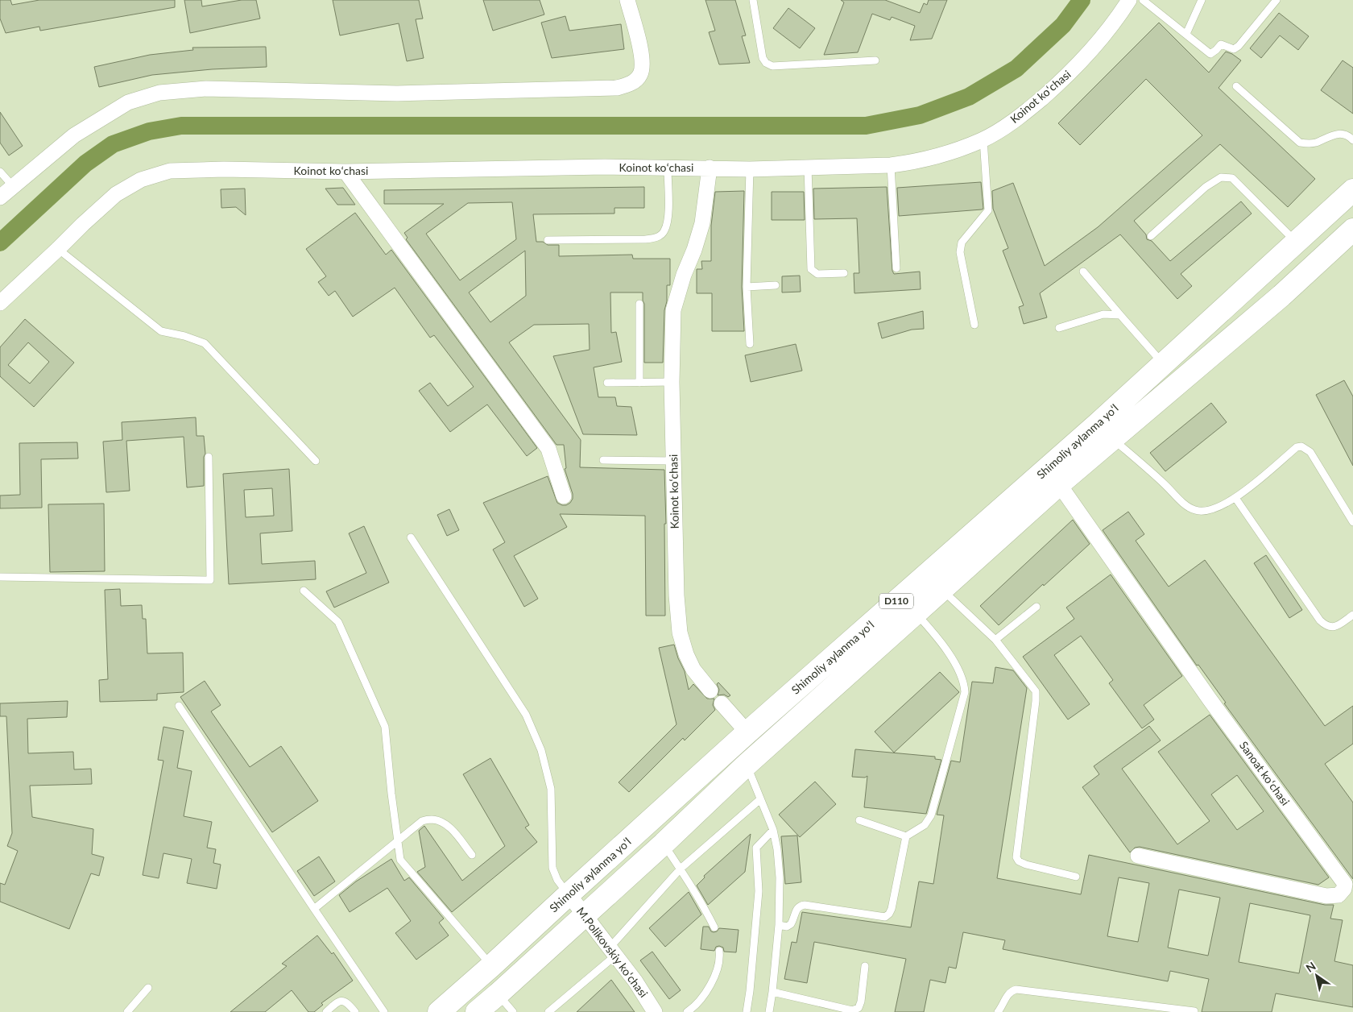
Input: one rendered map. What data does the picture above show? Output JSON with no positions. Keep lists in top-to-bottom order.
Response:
{
  "streets": {
    "main road": ["Shimoliy aylanma yoʻl", "D110"],
    "street": ["Koinot koʻchasi", "Sanoat koʻchasi", "M.Polikovskiy koʻchasi"]
  },
  "crossings": [
    ["Shimoliy aylanma yoʻl", "Sanoat koʻchasi"],
    ["Shimoliy aylanma yoʻl", "M.Polikovskiy koʻchasi"]
  ],
  "north": "top left"
}
